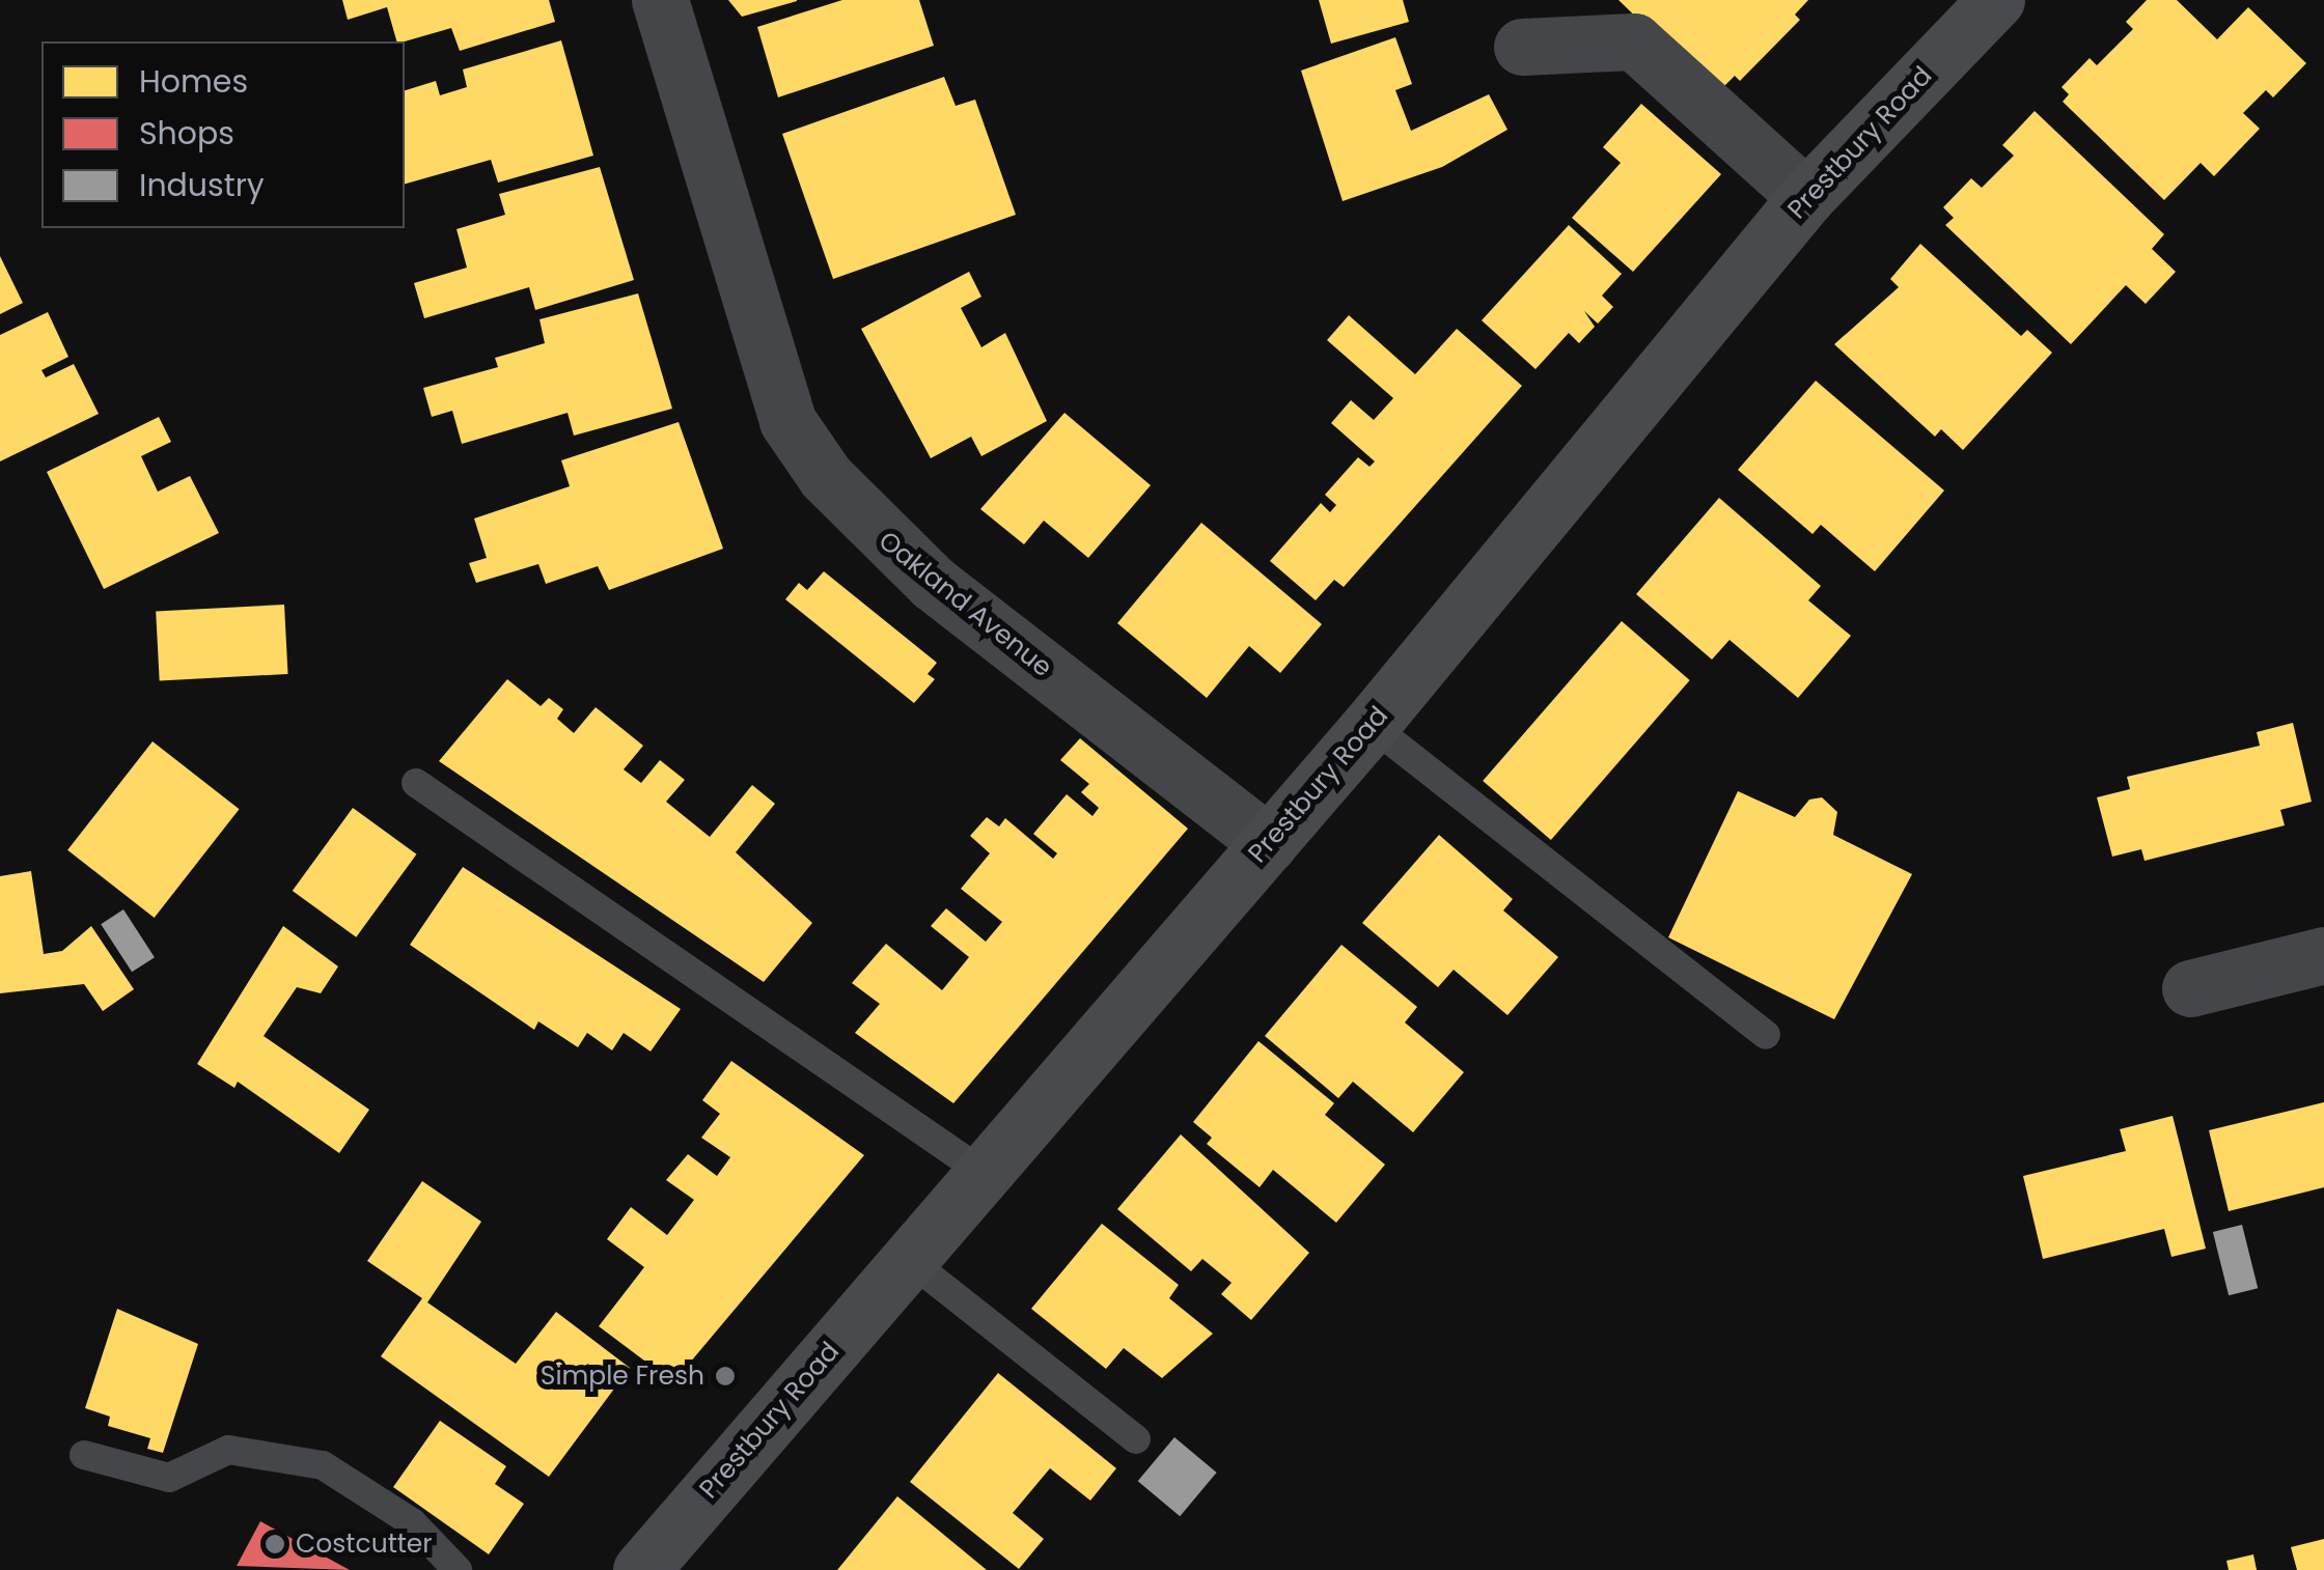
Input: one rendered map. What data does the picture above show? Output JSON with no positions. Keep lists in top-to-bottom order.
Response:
{
  "streets": {
    "main road": ["Prestbury Road"],
    "street": ["Oakland Avenue"]
  },
  "crossings": [
    ["Prestbury Road", "Oakland Avenue"]
  ],
  "places": ["Simple Fresh", "Costcutter"],
  "legend": ["Homes", "Shops", "Industry"]
}
